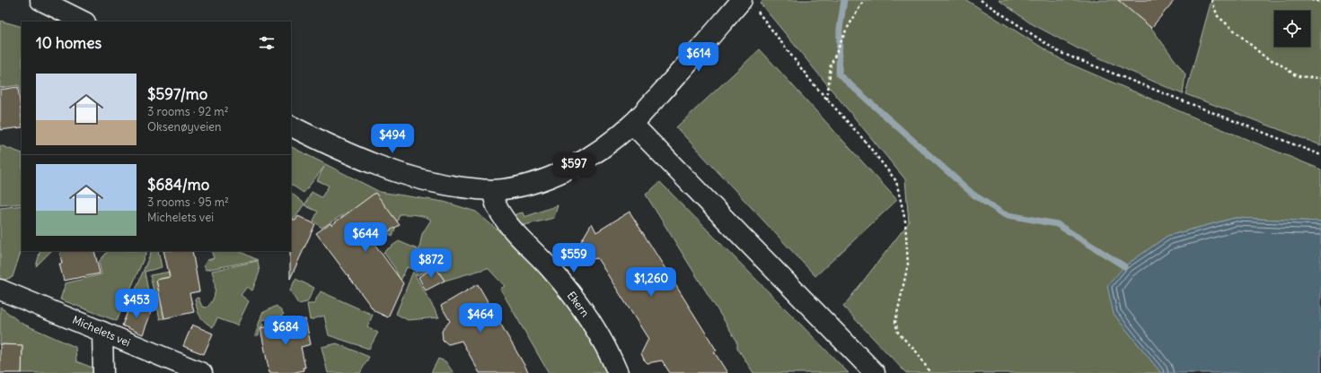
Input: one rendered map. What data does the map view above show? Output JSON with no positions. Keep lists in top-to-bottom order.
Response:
{
  "streets": {
    "street": ["Ekern", "Michelets vei"]
  },
  "page": {
    "heading": "10 homes",
    "price": [
      "$614",
      "$494",
      "$597",
      "$644",
      "$559",
      "$872",
      "$1,260",
      "$453",
      "$464",
      "$684"
    ],
    "list": [
      {
        "name": "$597/mo",
        "note": "3 rooms · 92 m² · Oksenøyveien"
      },
      {
        "name": "$684/mo",
        "note": "3 rooms · 95 m² · Michelets vei"
      }
    ]
  }
}
